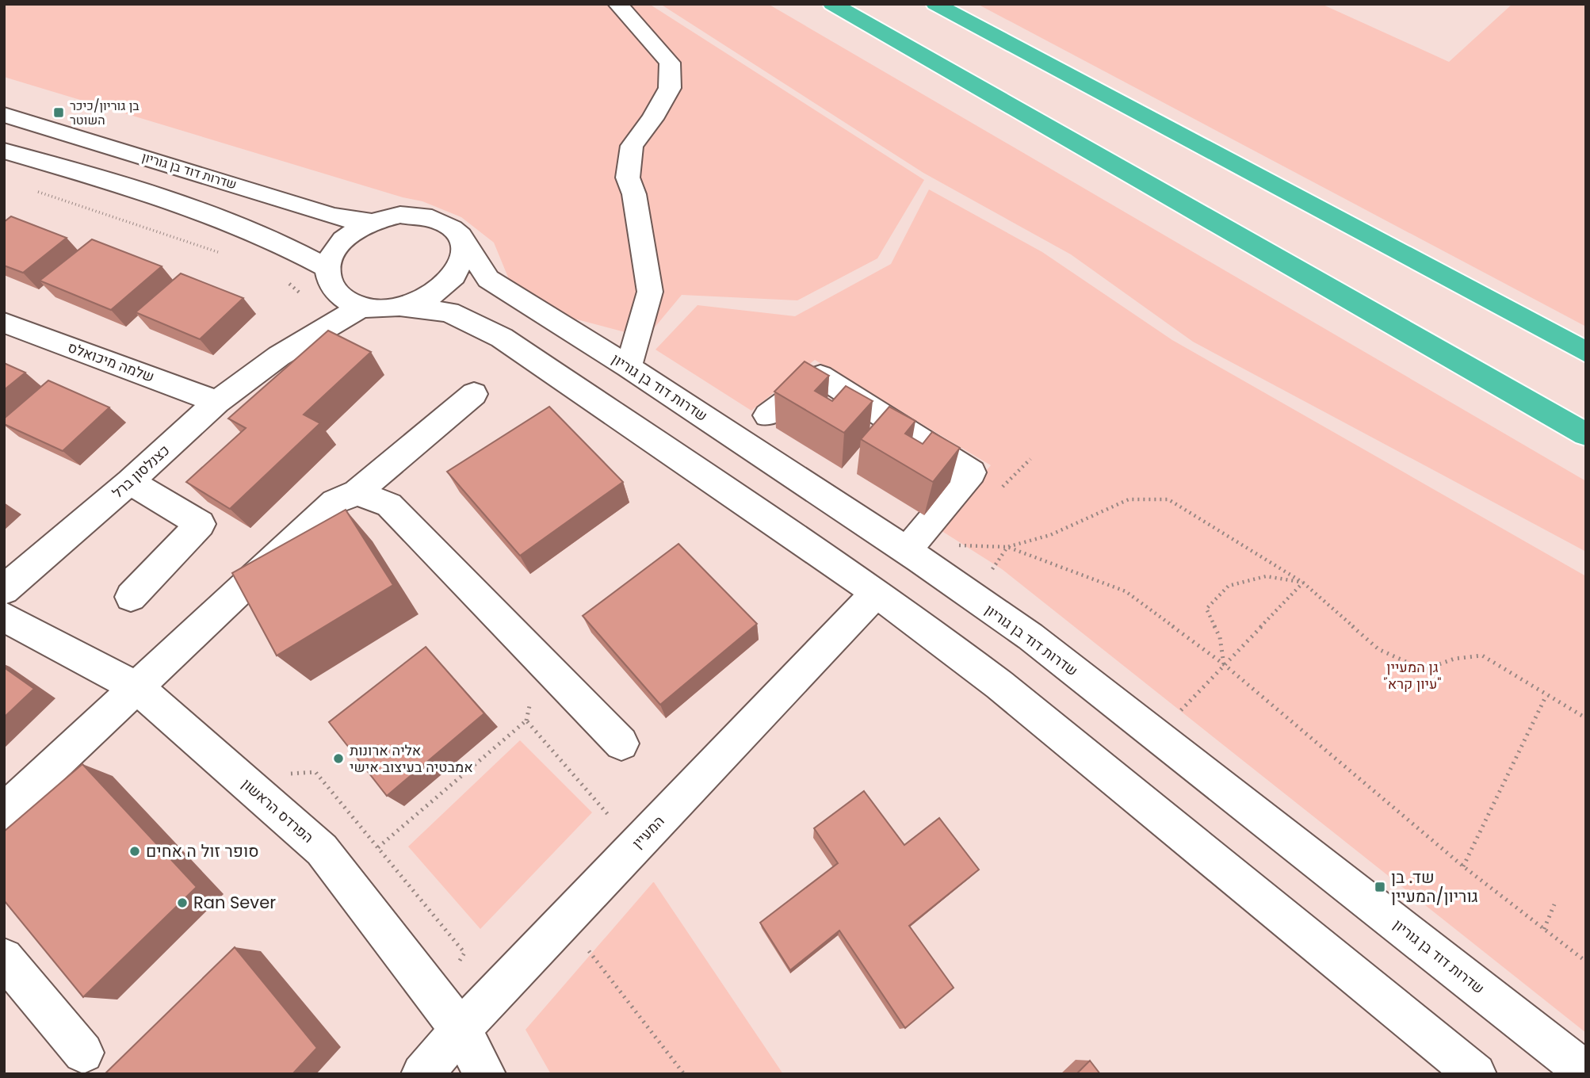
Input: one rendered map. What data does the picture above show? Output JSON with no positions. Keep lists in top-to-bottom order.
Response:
{
  "streets": {
    "street": [
      "שדרות דוד בן גוריון",
      "שלמה מיכואלס",
      "כצנלסון ברל",
      "הפרדס הראשון",
      "המעיין"
    ]
  },
  "crossings": [
    ["שדרות דוד בן גוריון", "כצנלסון ברל"],
    ["שלמה מיכואלס", "כצנלסון ברל"],
    ["הפרדס הראשון", "המעיין"]
  ],
  "parks": ["גן המעיין \"עיון קרא\""],
  "places": {
    "transit": ["בן גוריון/כיכר השוטר", "שד. בן גוריון/המעיין"],
    "other": ["אליה ארונות אמבטיה בעיצוב אישי", "סופר זול ה אחים", "Ran Sever"]
  }
}
